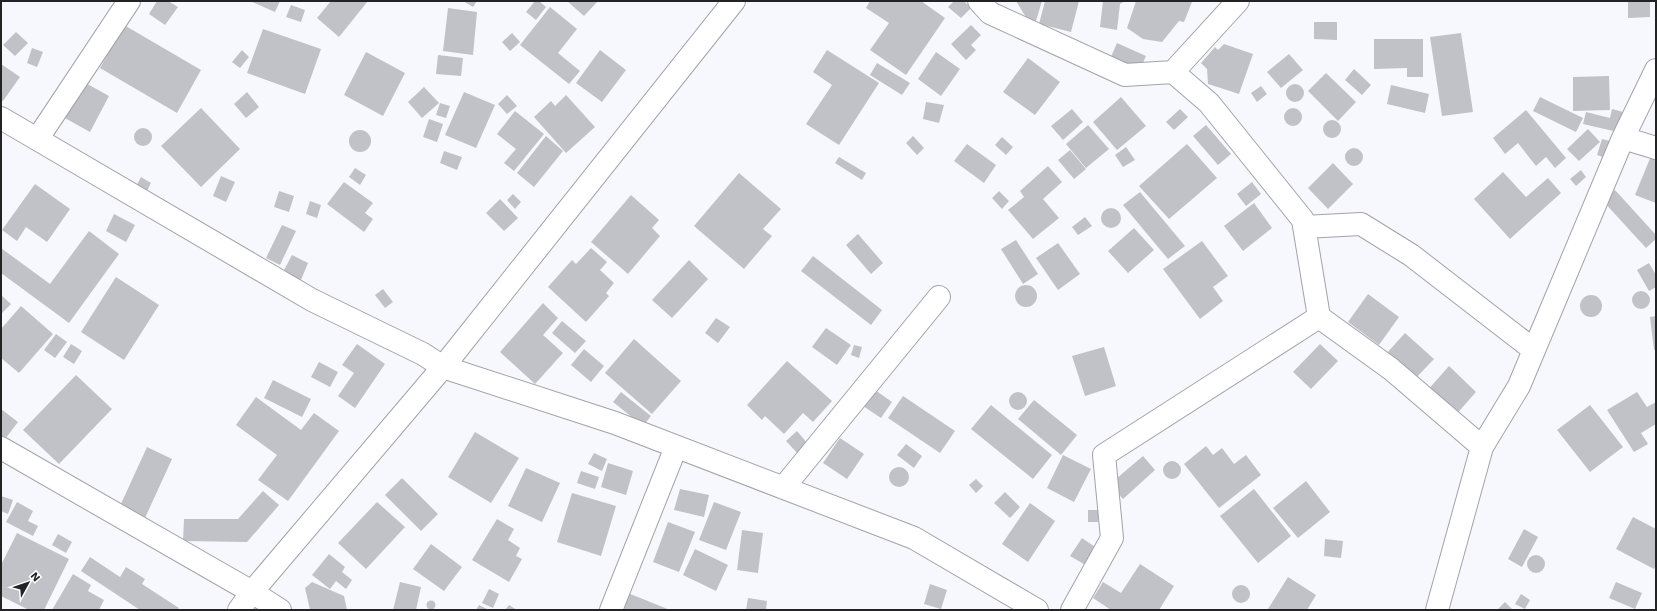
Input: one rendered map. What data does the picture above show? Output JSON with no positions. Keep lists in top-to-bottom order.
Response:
{
  "north": "top right"
}
